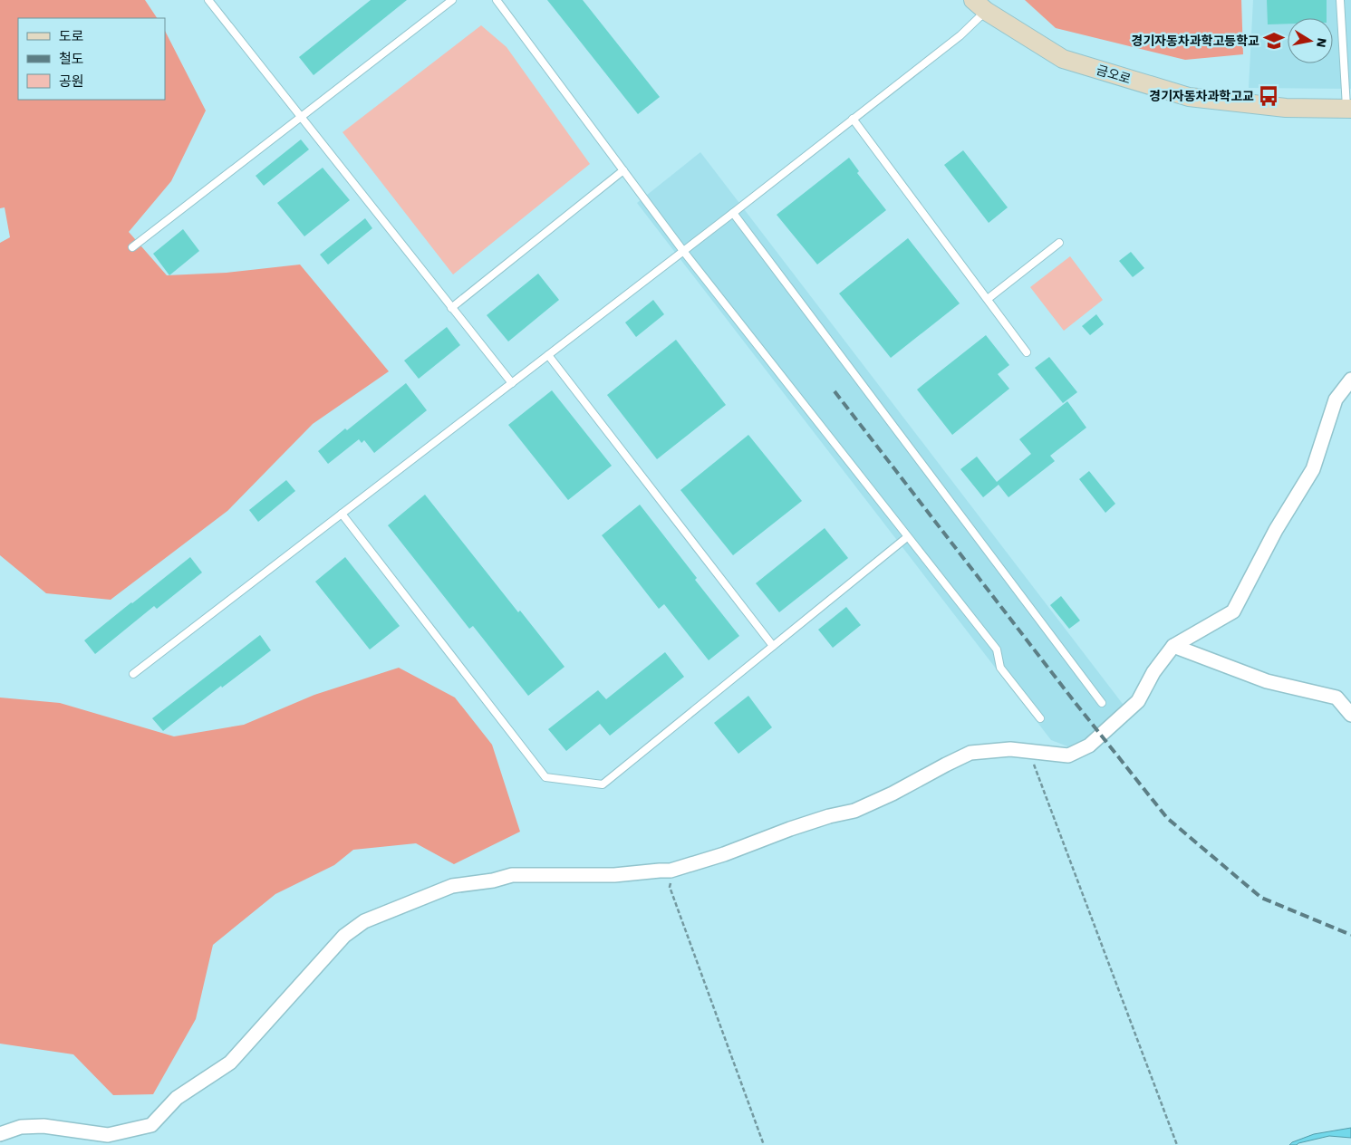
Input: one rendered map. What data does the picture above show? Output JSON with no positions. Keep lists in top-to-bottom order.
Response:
{
  "streets": {
    "street": ["금오로"]
  },
  "places": {
    "school or university": ["경기자동차과학고등학교"],
    "bus stop": ["경기자동차과학고교"]
  },
  "legend": ["도로", "철도", "공원"],
  "north": "right"
}
